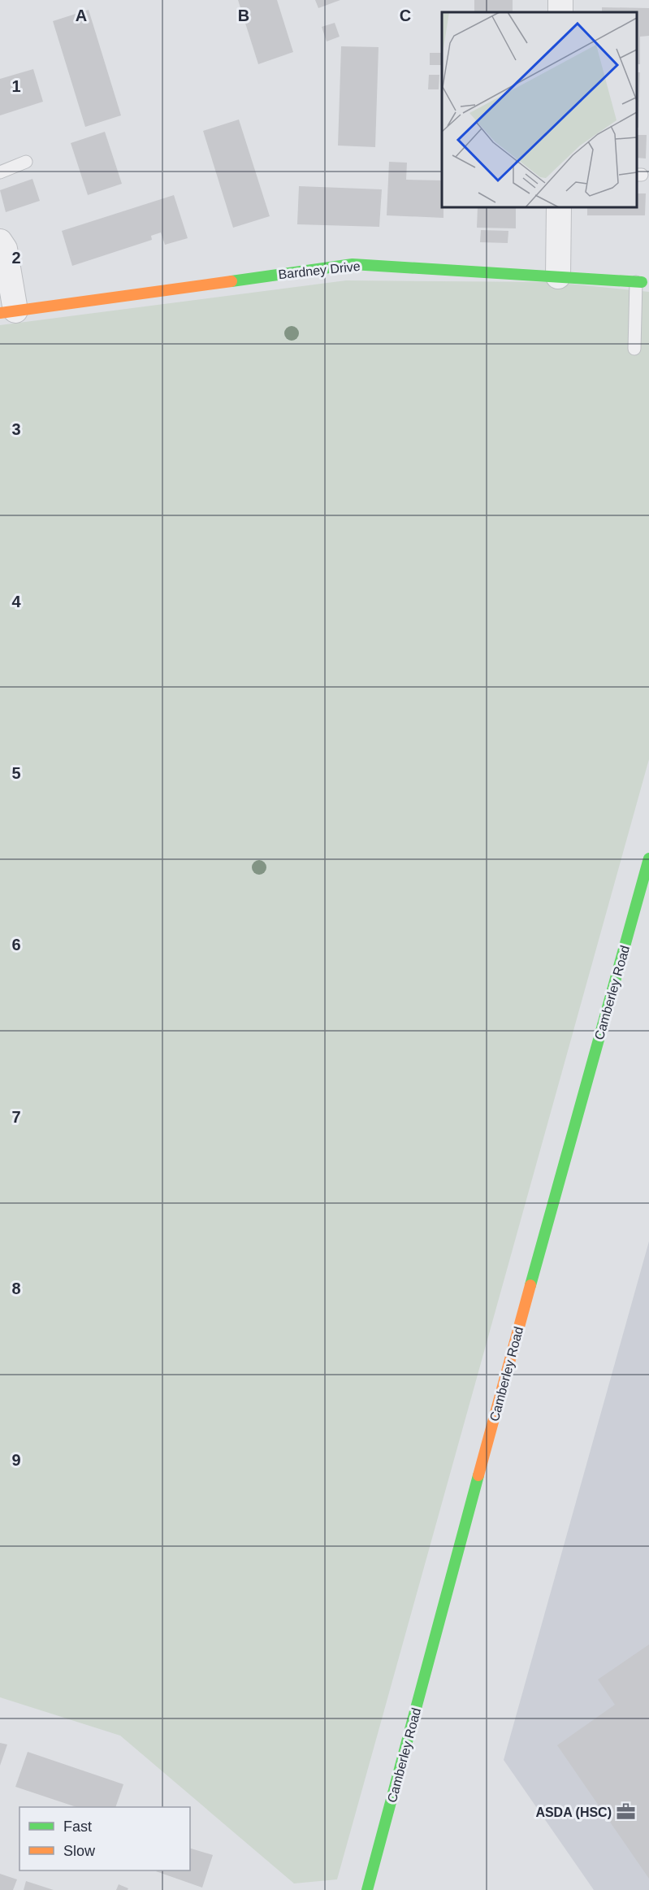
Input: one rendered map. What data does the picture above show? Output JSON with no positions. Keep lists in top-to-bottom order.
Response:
{
  "streets": {
    "main road": ["Bardney Drive", "Camberley Road"]
  },
  "places": {
    "office": ["ASDA (HSC)"]
  },
  "legend": ["Fast", "Slow"],
  "grid": {
    "columns": ["A", "B", "C"],
    "rows": [
      "1",
      "2",
      "3",
      "4",
      "5",
      "6",
      "7",
      "8",
      "9"
    ]
  }
}
